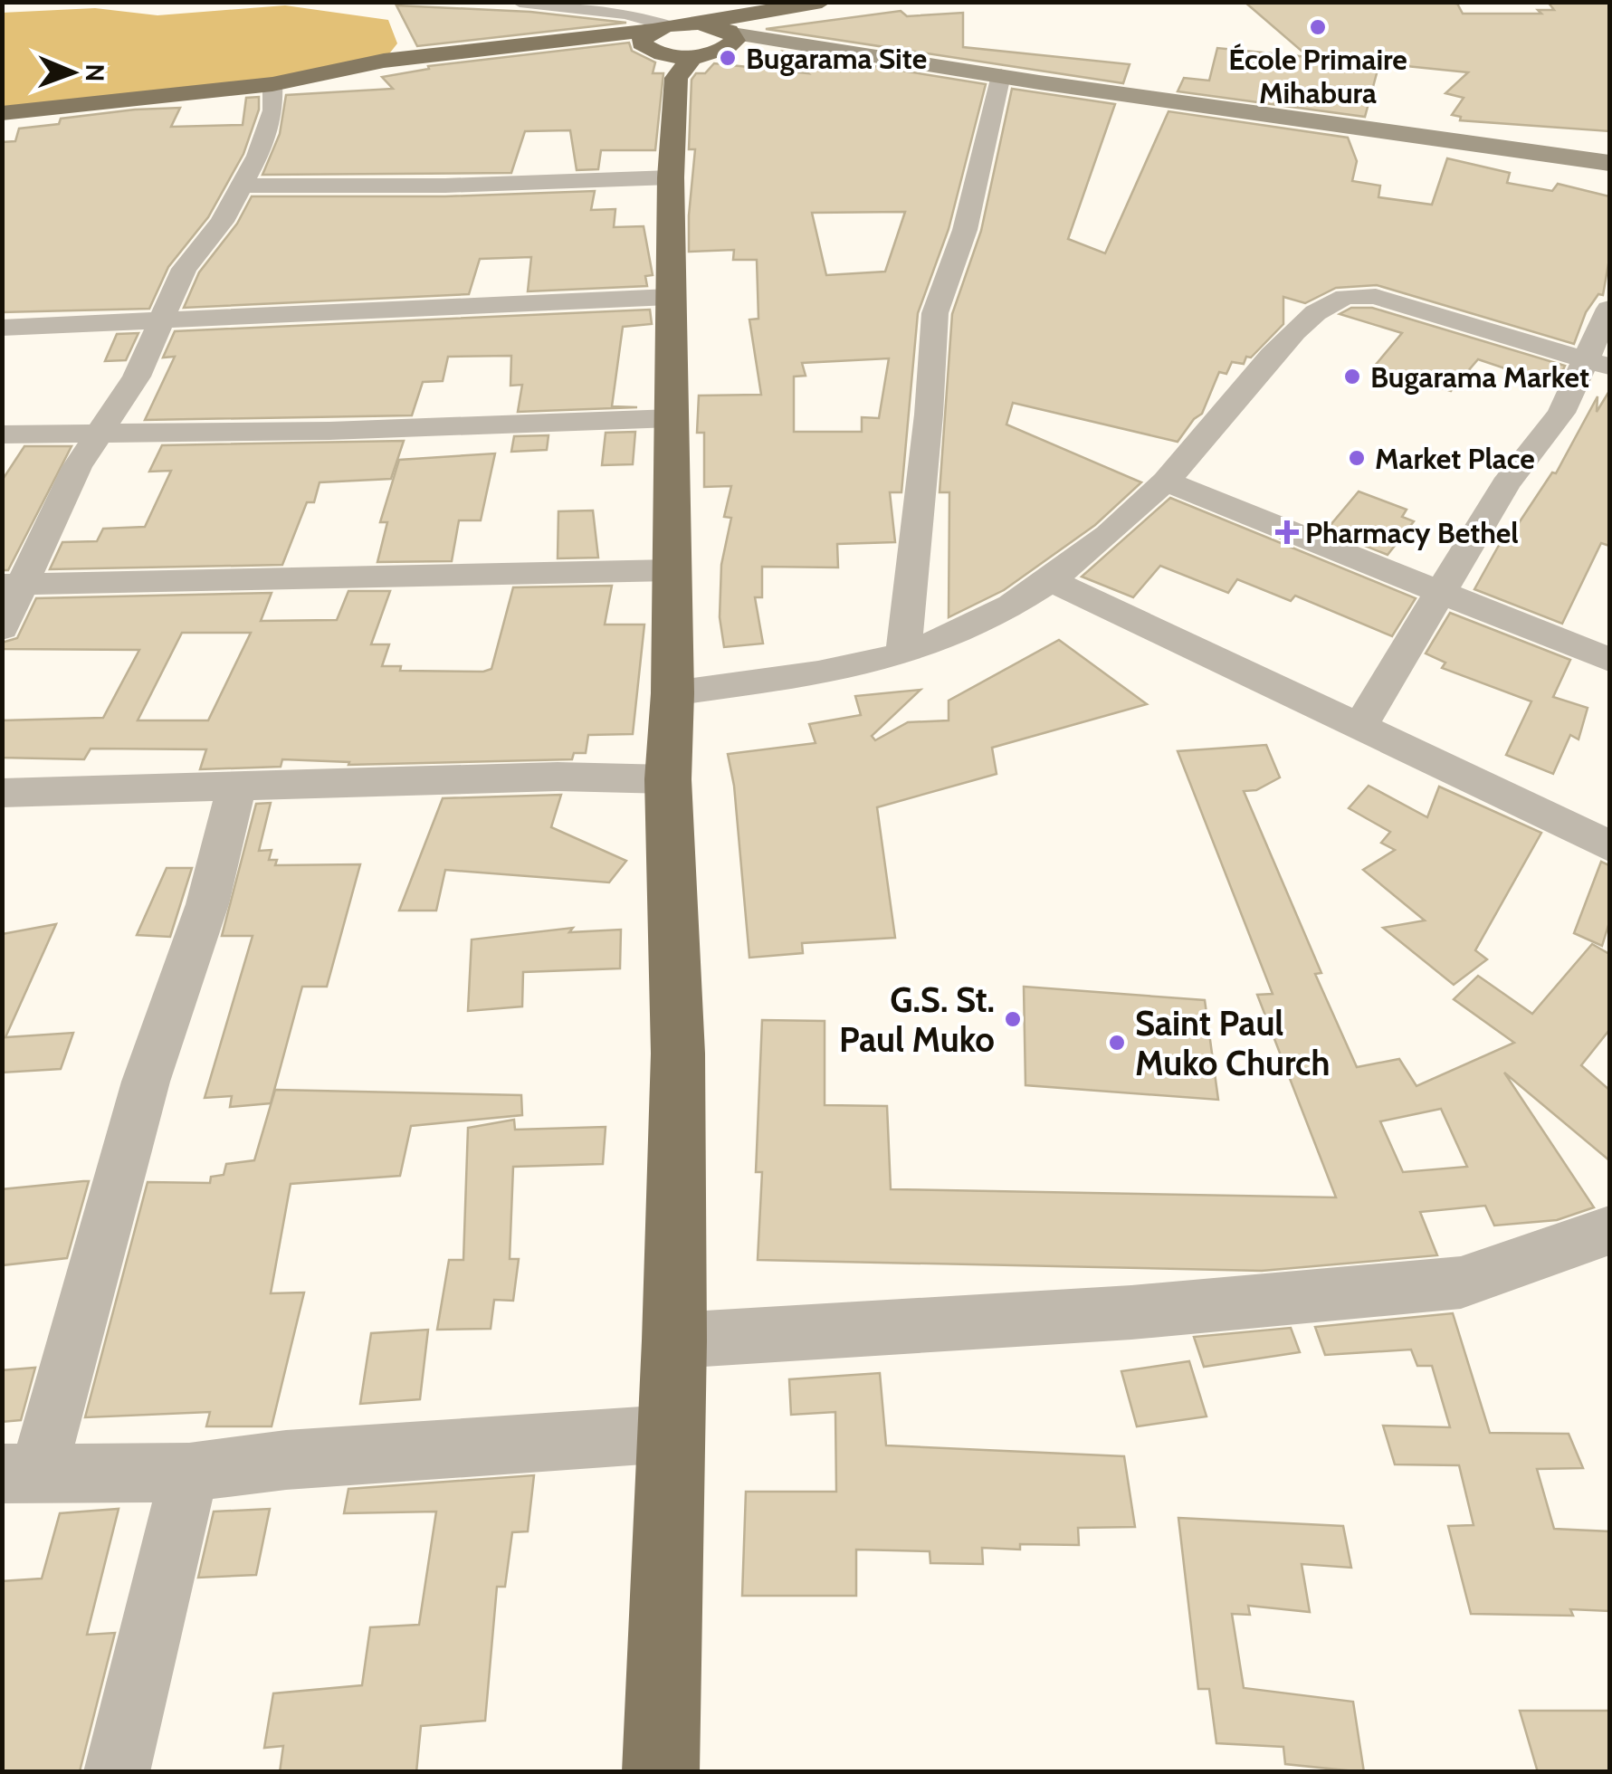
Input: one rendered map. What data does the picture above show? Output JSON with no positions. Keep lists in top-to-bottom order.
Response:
{
  "places": {
    "other": [
      "École Primaire Mihabura",
      "Bugarama Site",
      "Bugarama Market",
      "Market Place",
      "G.S. St. Paul Muko",
      "Saint Paul Muko Church"
    ],
    "health": ["Pharmacy Bethel"]
  },
  "north": "right"
}
